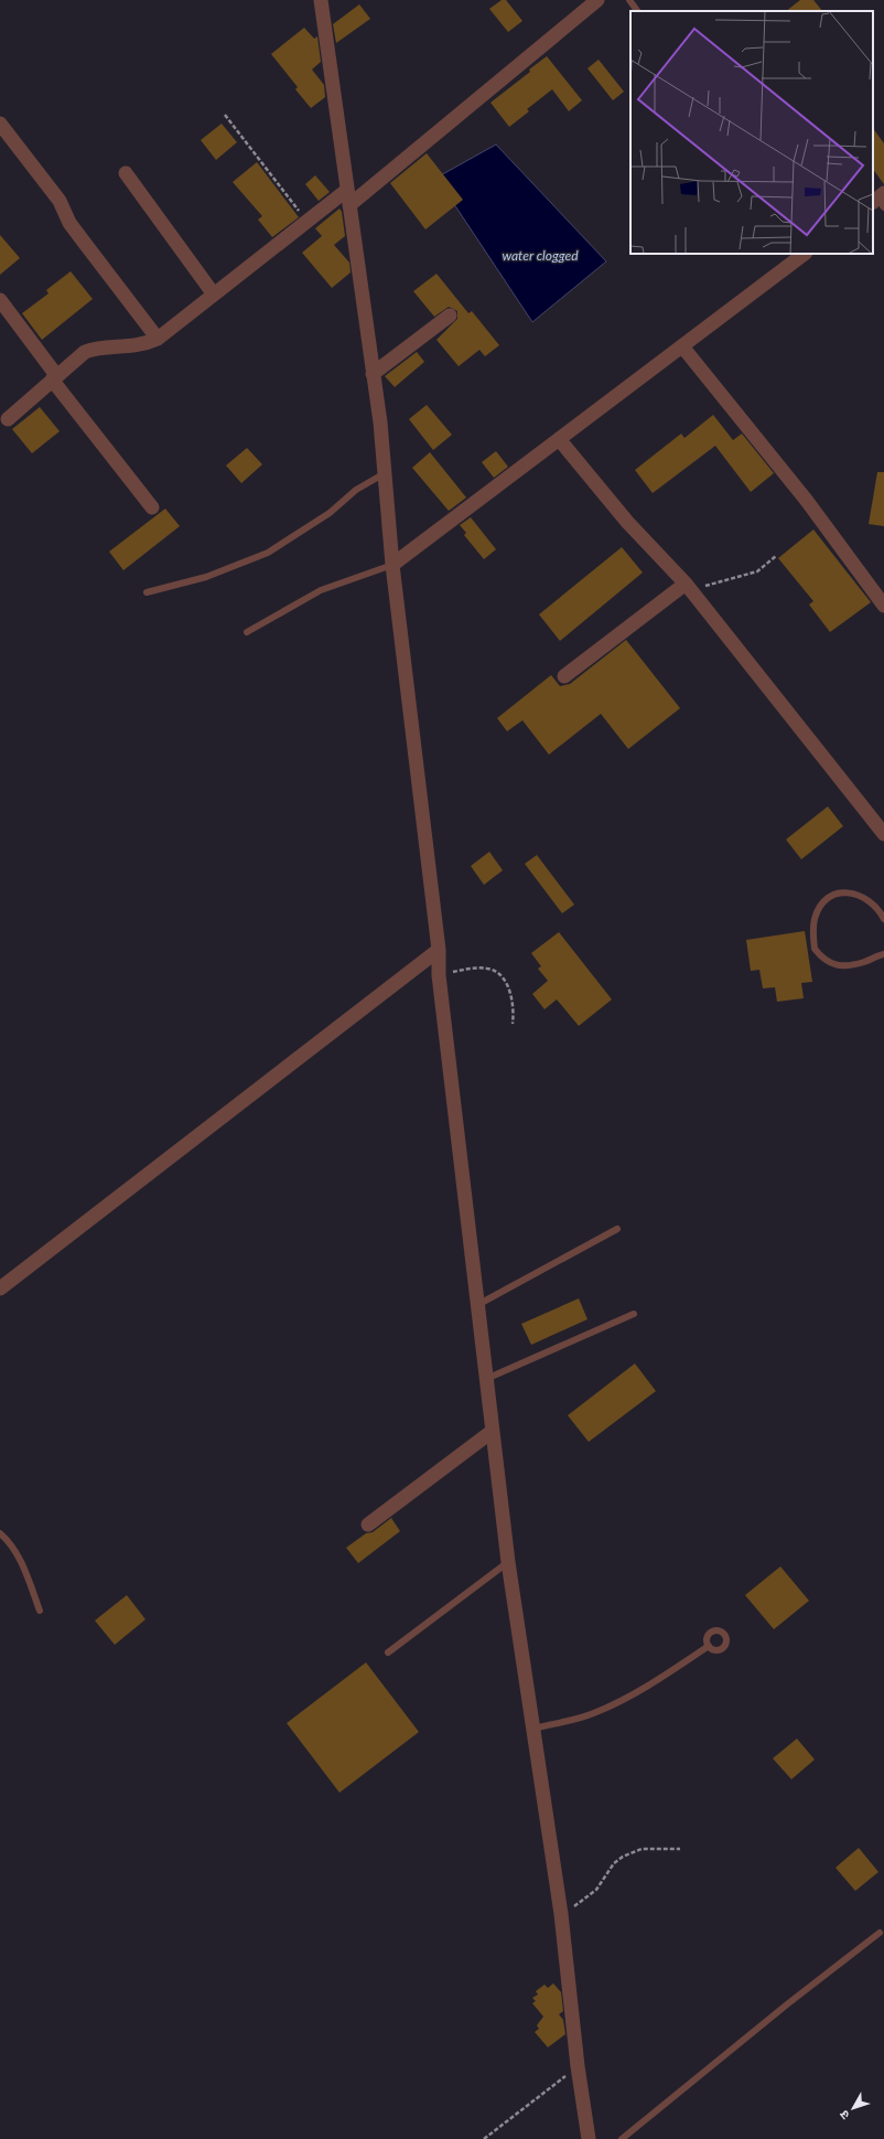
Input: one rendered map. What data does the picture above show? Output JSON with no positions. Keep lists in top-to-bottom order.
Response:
{
  "water": ["water clogged"],
  "north": "bottom left"
}
